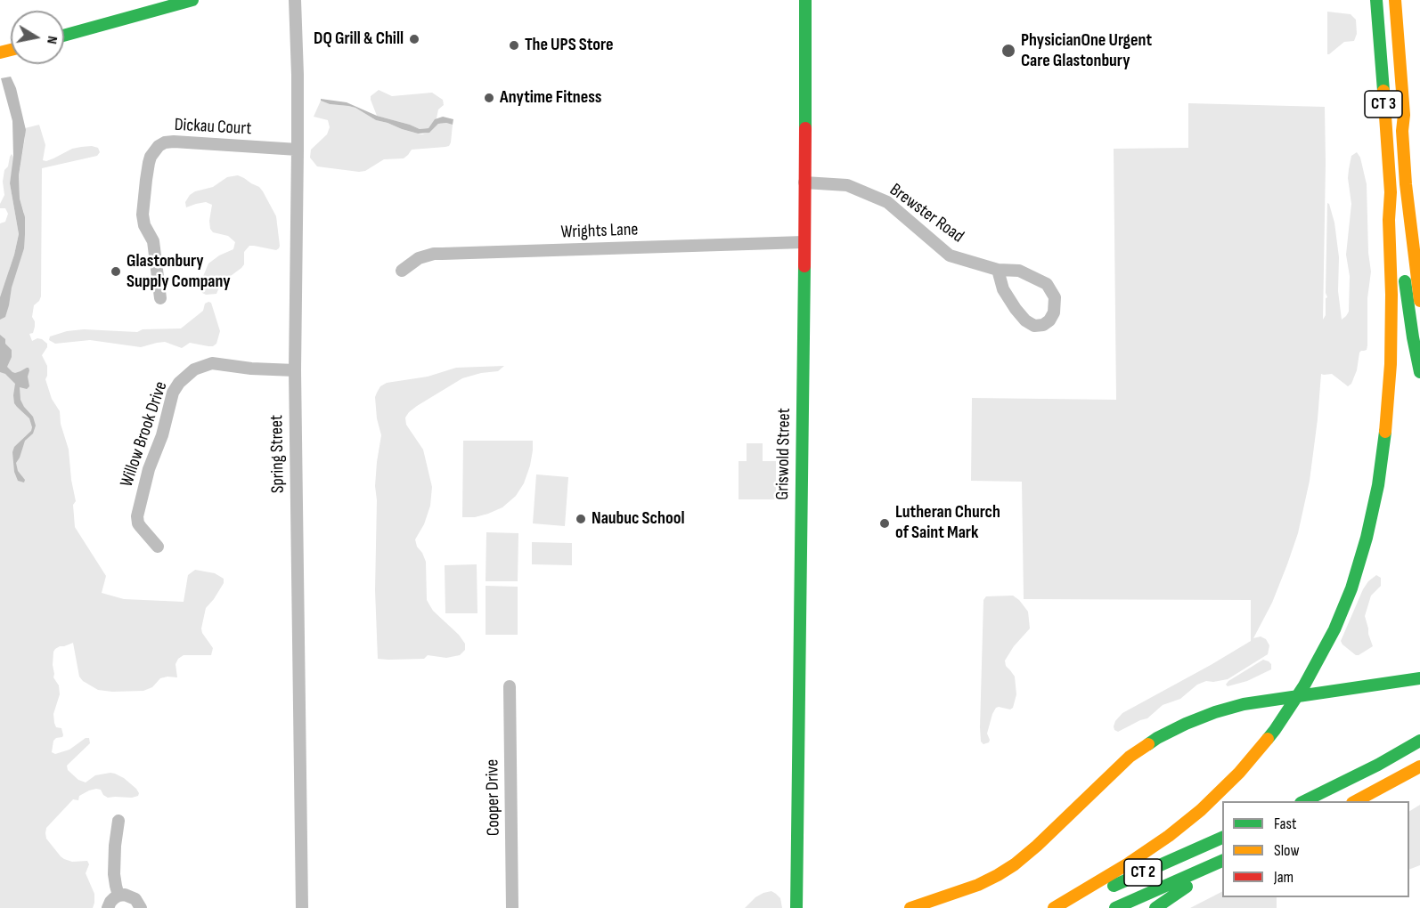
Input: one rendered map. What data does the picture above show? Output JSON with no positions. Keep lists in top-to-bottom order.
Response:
{
  "streets": {
    "main road": ["CT 3", "Griswold Street", "CT 2"],
    "street": [
      "Dickau Court",
      "Brewster Road",
      "Wrights Lane",
      "Willow Brook Drive",
      "Spring Street",
      "Cooper Drive"
    ]
  },
  "crossings": [
    ["Dickau Court", "Spring Street"],
    ["Brewster Road", "Griswold Street"],
    ["Wrights Lane", "Griswold Street"],
    ["Willow Brook Drive", "Spring Street"]
  ],
  "places": [
    "DQ Grill & Chill",
    "The UPS Store",
    "PhysicianOne Urgent Care Glastonbury",
    "Anytime Fitness",
    "Glastonbury Supply Company",
    "Naubuc School",
    "Lutheran Church of Saint Mark"
  ],
  "legend": ["Fast", "Slow", "Jam"],
  "north": "right"
}
